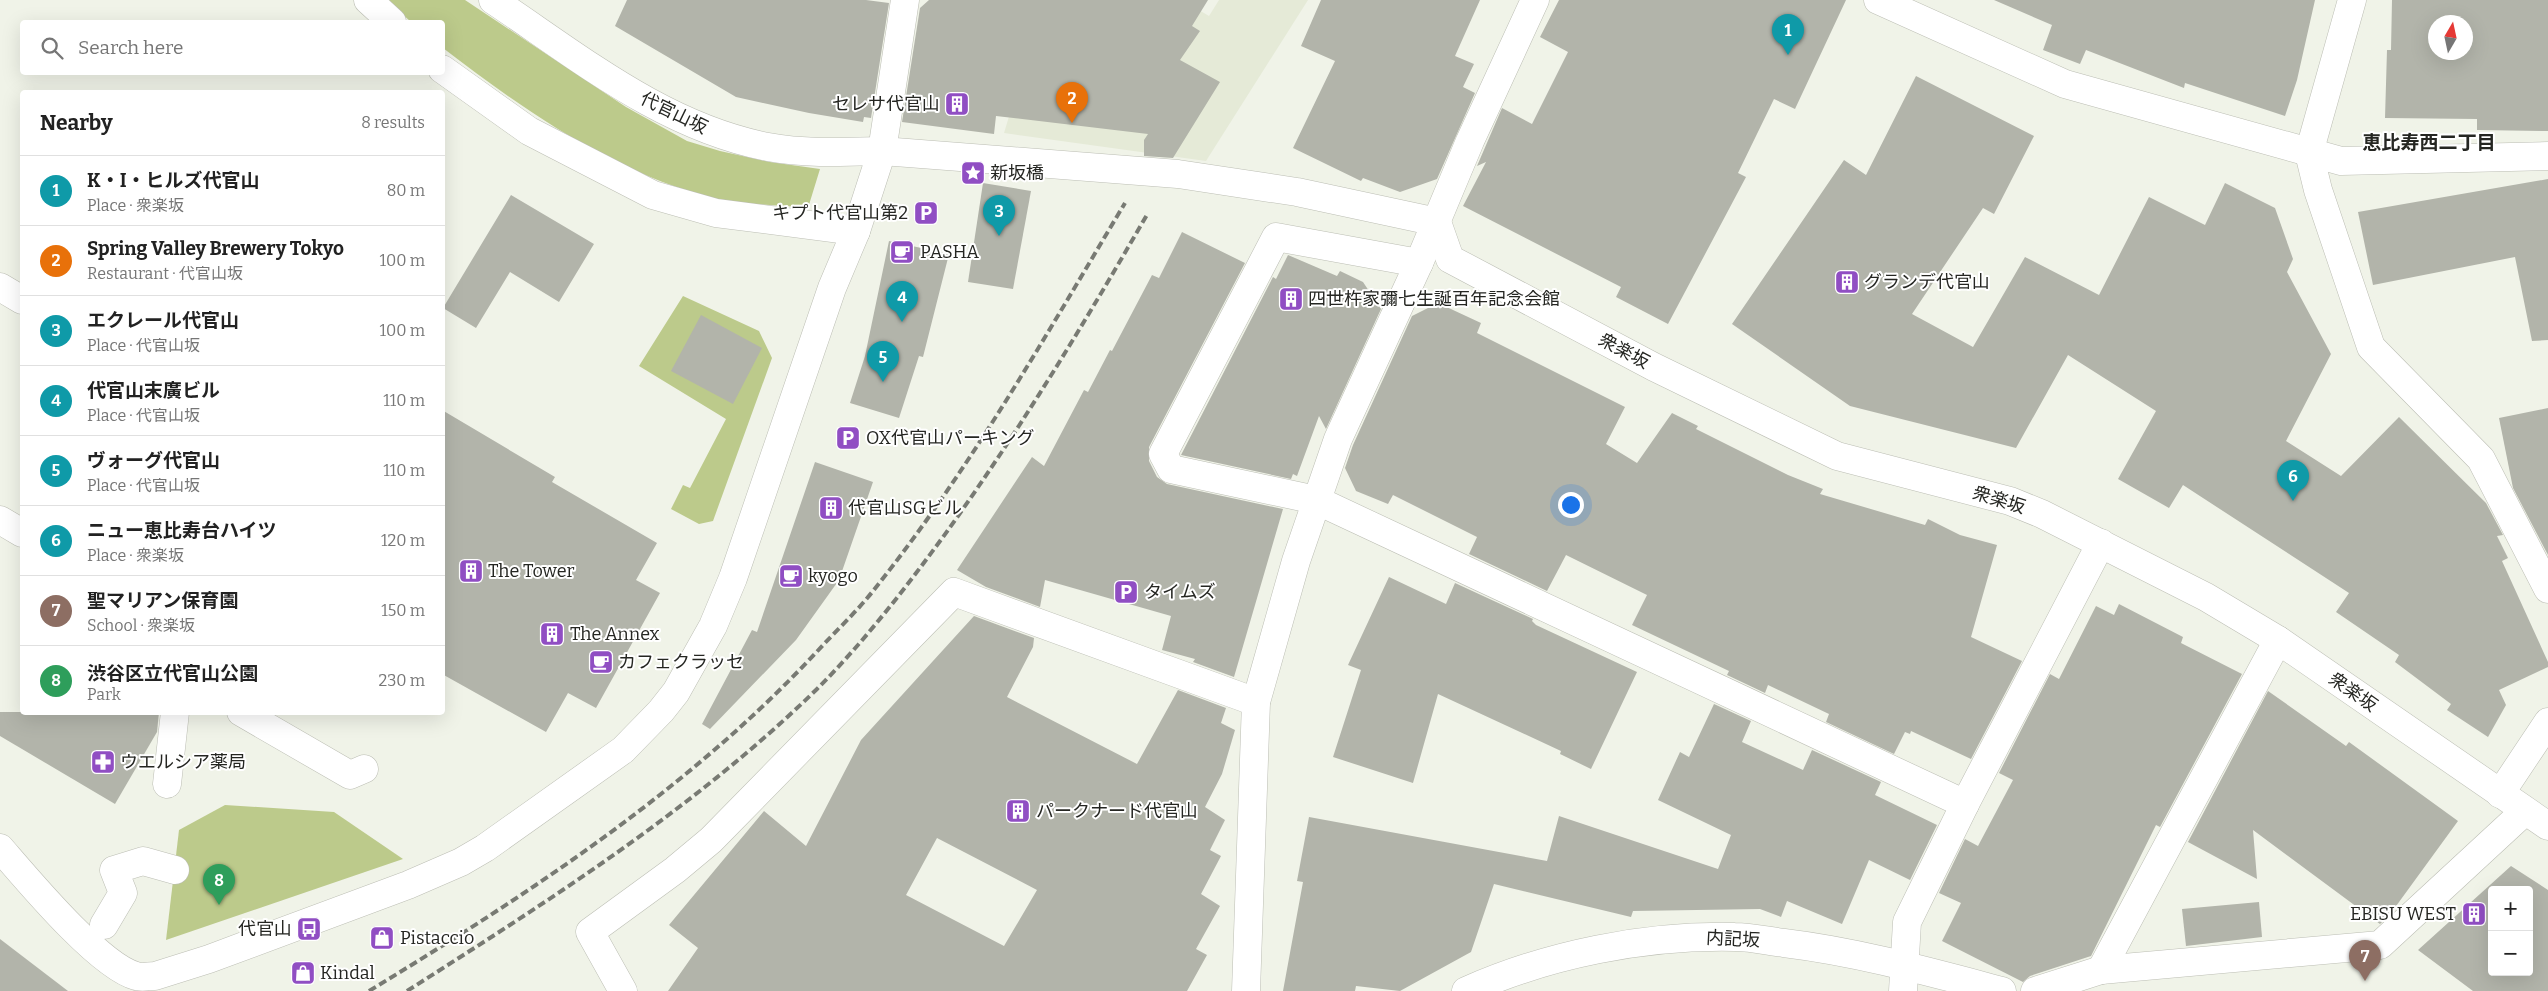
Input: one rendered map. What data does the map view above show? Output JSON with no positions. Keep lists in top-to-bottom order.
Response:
{
  "streets": {
    "street": ["代官山坂", "衆楽坂", "内記坂"]
  },
  "crossings": [
    ["代官山坂", "衆楽坂"]
  ],
  "districts": ["恵比寿西二丁目"],
  "places": {
    "building": [
      "セレサ代官山",
      "グランデ代官山",
      "四世杵家彌七生誕百年記念会館",
      "代官山SGビル",
      "The Tower",
      "The Annex",
      "パークナード代官山",
      "EBISU WEST"
    ],
    "place": ["新坂橋"],
    "parking": ["キプト代官山第2", "OX代官山パーキング", "タイムズ"],
    "cafe": ["PASHA", "kyogo", "カフェクラッセ"],
    "pharmacy": ["ウエルシア薬局"],
    "bus stop": ["代官山"],
    "shop": ["Pistaccio", "Kindal"]
  },
  "north": "top",
  "page": {
    "pins": [
      "1",
      "2",
      "3",
      "4",
      "5",
      "6",
      "8",
      "7"
    ],
    "search": "Search here",
    "heading": ["Nearby", "8 results"],
    "list": [
      {
        "mark": "1",
        "name": "K・I・ヒルズ代官山",
        "note": "Place · 衆楽坂",
        "value": "80 m"
      },
      {
        "mark": "2",
        "name": "Spring Valley Brewery Tokyo",
        "note": "Restaurant · 代官山坂",
        "value": "100 m"
      },
      {
        "mark": "3",
        "name": "エクレール代官山",
        "note": "Place · 代官山坂",
        "value": "100 m"
      },
      {
        "mark": "4",
        "name": "代官山末廣ビル",
        "note": "Place · 代官山坂",
        "value": "110 m"
      },
      {
        "mark": "5",
        "name": "ヴォーグ代官山",
        "note": "Place · 代官山坂",
        "value": "110 m"
      },
      {
        "mark": "6",
        "name": "ニュー恵比寿台ハイツ",
        "note": "Place · 衆楽坂",
        "value": "120 m"
      },
      {
        "mark": "7",
        "name": "聖マリアン保育園",
        "note": "School · 衆楽坂",
        "value": "150 m"
      },
      {
        "mark": "8",
        "name": "渋谷区立代官山公園",
        "note": "Park",
        "value": "230 m"
      }
    ],
    "map_buttons": ["+", "−"]
  }
}
